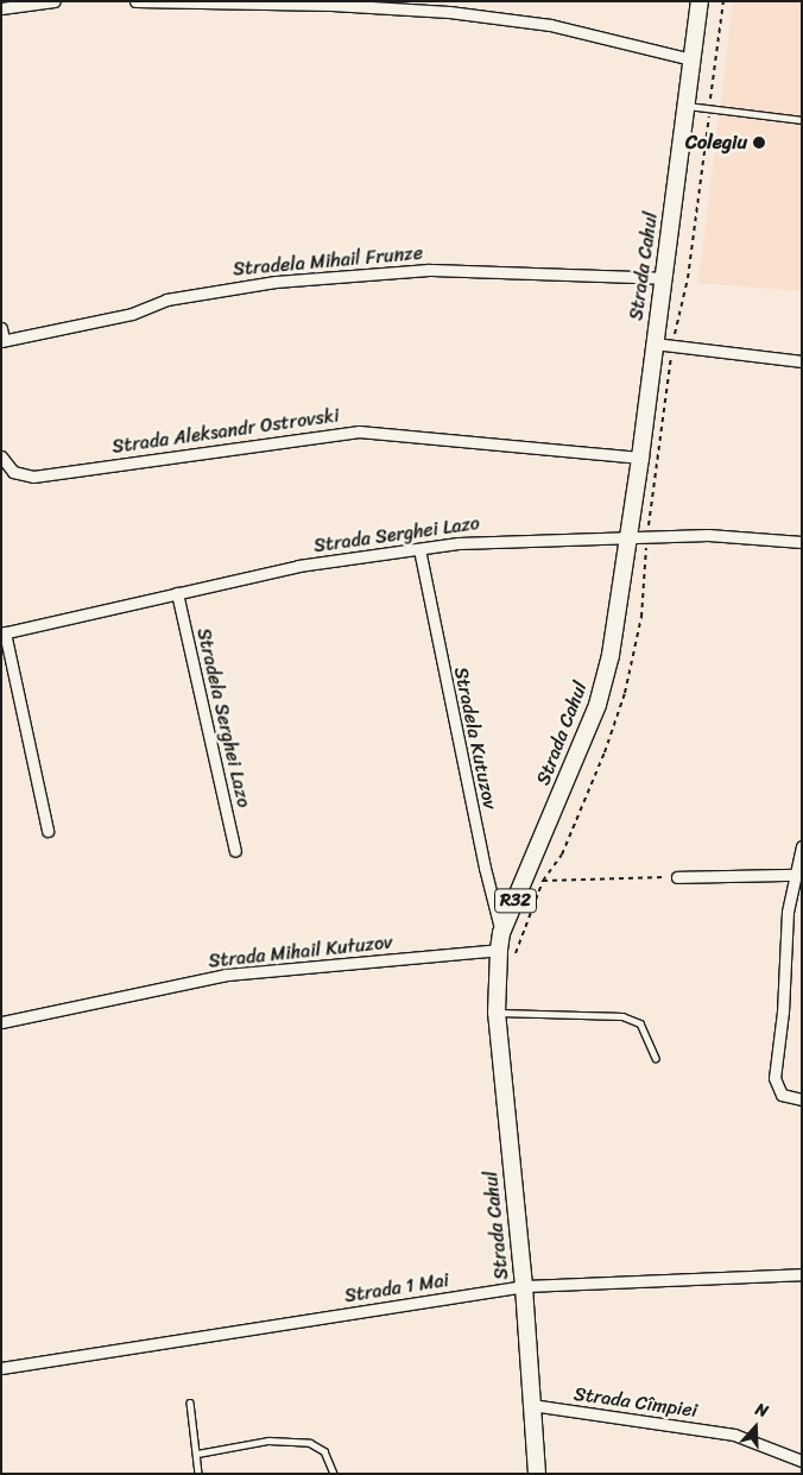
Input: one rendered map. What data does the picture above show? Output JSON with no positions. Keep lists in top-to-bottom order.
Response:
{
  "streets": {
    "main road": ["Strada Cahul", "R32"],
    "street": [
      "Stradela Mihail Frunze",
      "Strada Aleksandr Ostrovski",
      "Strada Serghei Lazo",
      "Stradela Serghei Lazo",
      "Stradela Kutuzov",
      "Strada Mihail Kutuzov",
      "Strada 1 Mai",
      "Strada Cîmpiei"
    ]
  },
  "crossings": [
    ["Stradela Mihail Frunze", "Strada Cahul"],
    ["Strada Cahul", "Strada Aleksandr Ostrovski"],
    ["Strada Cahul", "Strada Serghei Lazo"],
    ["Strada Cahul", "Stradela Kutuzov"],
    ["Strada Cahul", "Strada Mihail Kutuzov"],
    ["Strada Cahul", "Strada 1 Mai"],
    ["Strada Cahul", "Strada Cîmpiei"],
    ["Strada Serghei Lazo", "Stradela Serghei Lazo"],
    ["Strada Serghei Lazo", "Stradela Kutuzov"],
    ["Stradela Kutuzov", "Strada Mihail Kutuzov"]
  ],
  "places": ["Colegiu"],
  "north": "top"
}
